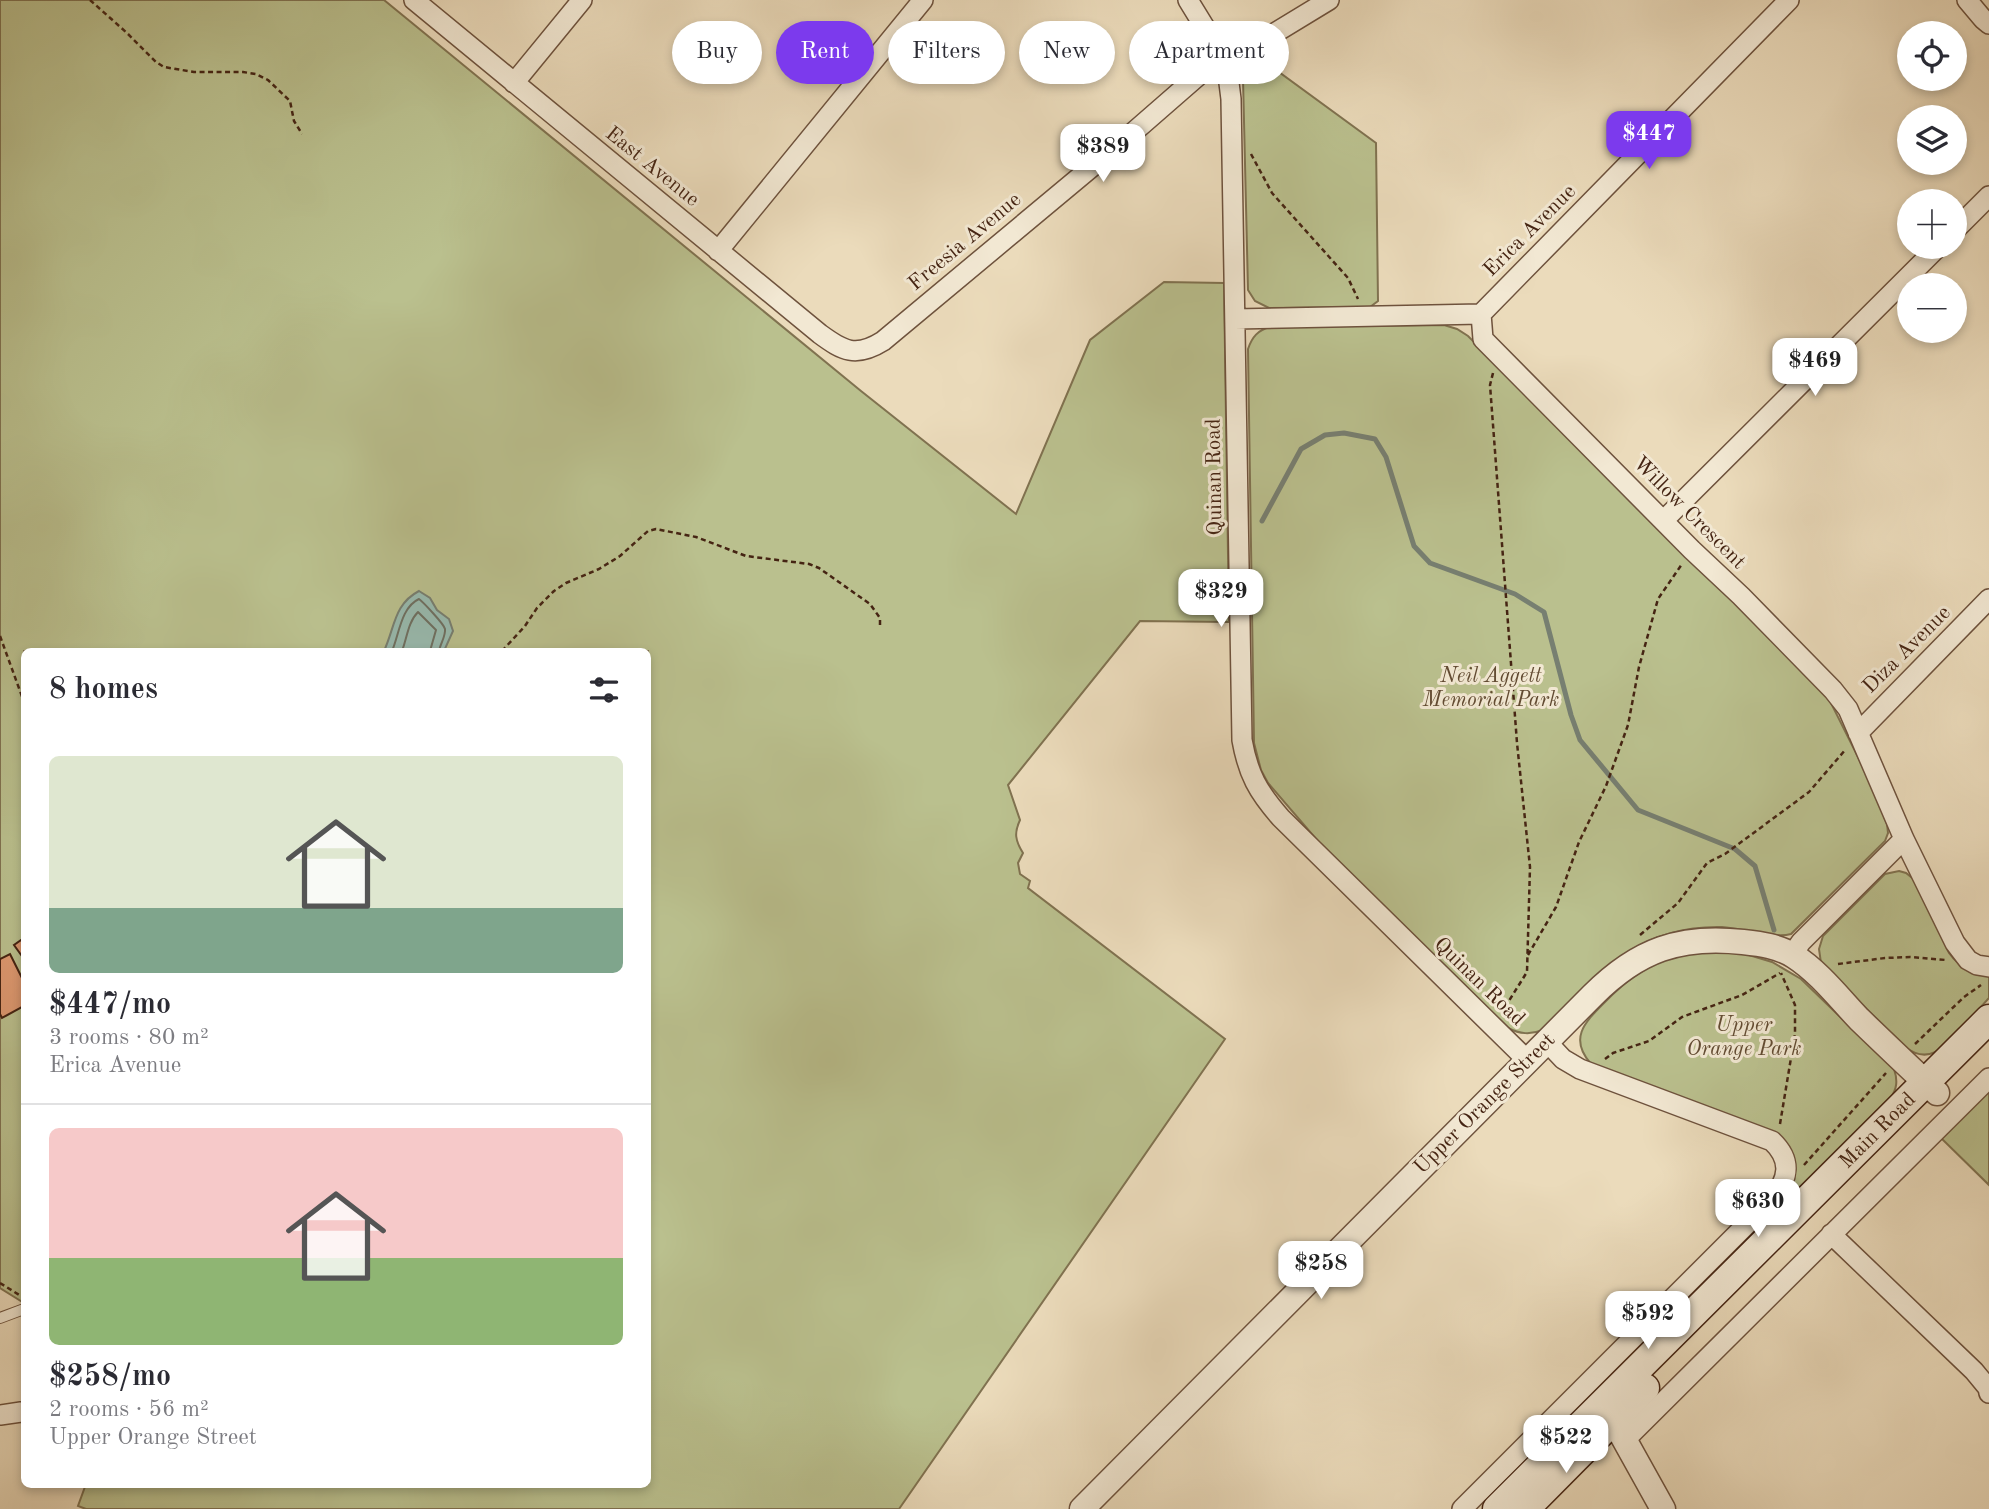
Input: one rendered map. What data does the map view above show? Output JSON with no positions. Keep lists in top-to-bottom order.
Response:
{
  "streets": {
    "main road": ["Main Road"],
    "street": [
      "East Avenue",
      "Erica Avenue",
      "Freesia Avenue",
      "Quinan Road",
      "Willow Crescent",
      "Diza Avenue",
      "Upper Orange Street"
    ]
  },
  "crossings": [
    ["East Avenue", "Freesia Avenue"],
    ["Erica Avenue", "Willow Crescent"],
    ["Quinan Road", "Upper Orange Street"],
    ["Willow Crescent", "Diza Avenue"],
    ["Upper Orange Street", "Main Road"]
  ],
  "parks": ["Neil Aggett Memorial Park", "Upper Orange Park"],
  "page": {
    "map_buttons": ["+", "−"],
    "chip": [
      "Buy",
      "Rent",
      "Filters",
      "New",
      "Apartment"
    ],
    "price": [
      "$447",
      "$389",
      "$469",
      "$329",
      "$630",
      "$258",
      "$592",
      "$522"
    ],
    "heading": "8 homes",
    "list": [
      {
        "name": "$447/mo",
        "note": "3 rooms · 80 m² · Erica Avenue"
      },
      {
        "name": "$258/mo",
        "note": "2 rooms · 56 m² · Upper Orange Street"
      }
    ]
  }
}
